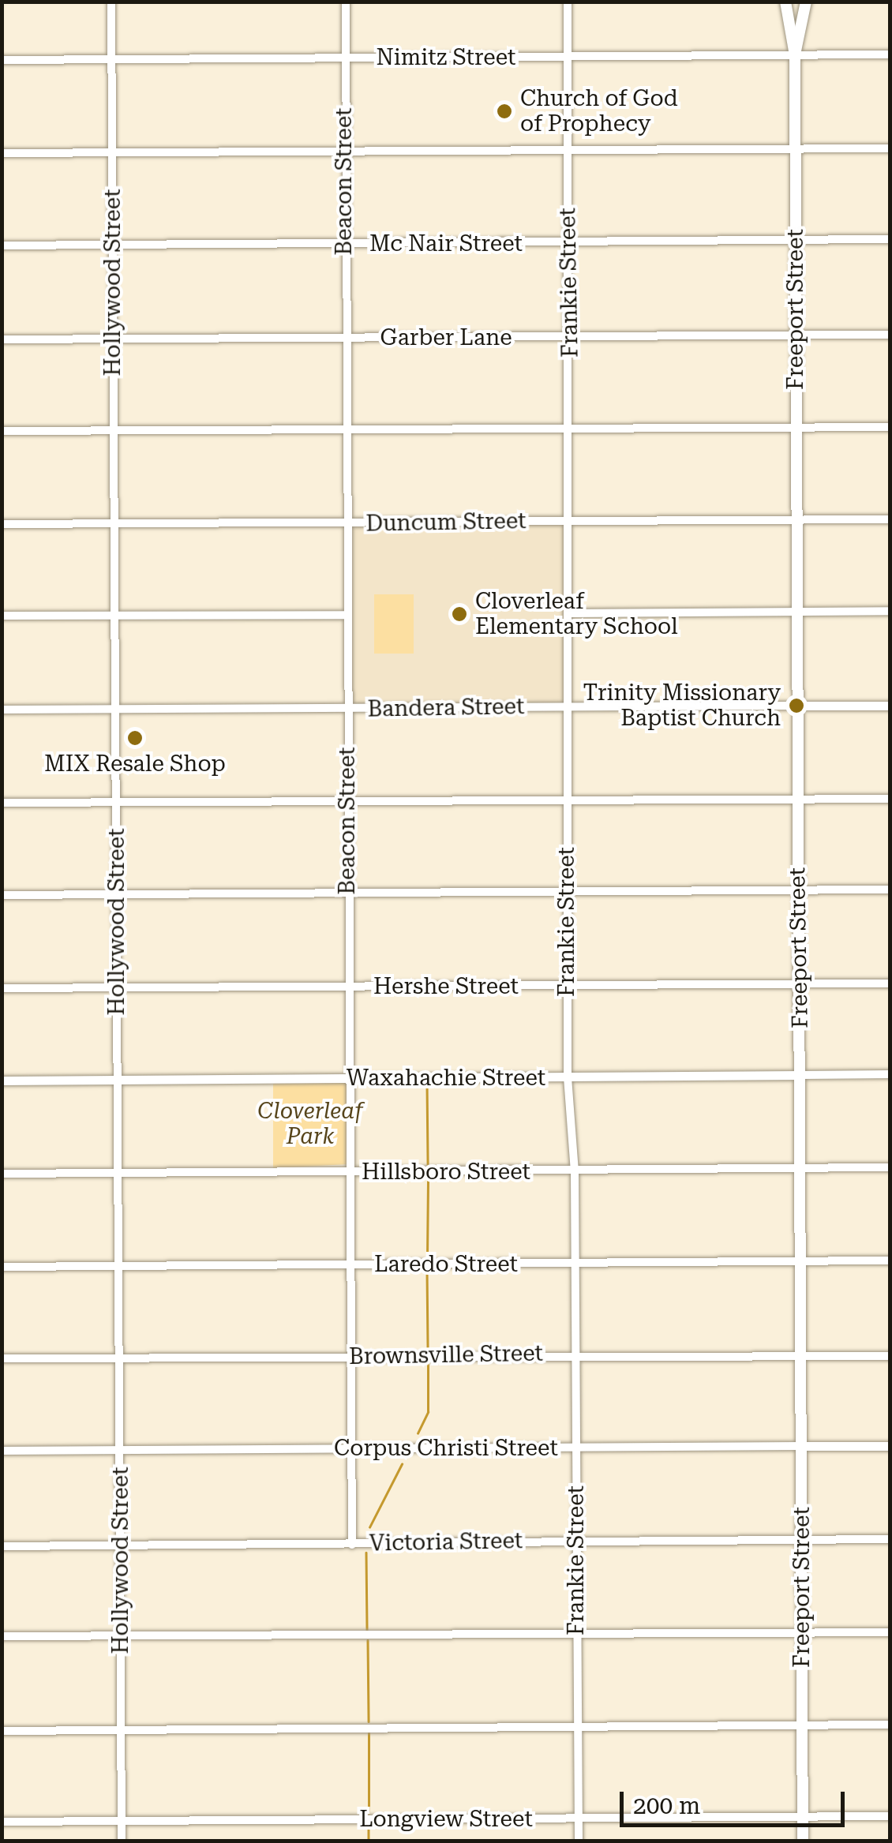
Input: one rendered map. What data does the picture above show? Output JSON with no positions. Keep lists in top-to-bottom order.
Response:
{
  "streets": {
    "main road": ["Freeport Street"],
    "street": [
      "Nimitz Street",
      "Beacon Street",
      "Mc Nair Street",
      "Hollywood Street",
      "Frankie Street",
      "Garber Lane",
      "Duncum Street",
      "Bandera Street",
      "Hershe Street",
      "Waxahachie Street",
      "Hillsboro Street",
      "Laredo Street",
      "Brownsville Street",
      "Corpus Christi Street",
      "Victoria Street",
      "Longview Street"
    ]
  },
  "crossings": [
    ["Nimitz Street", "Beacon Street"],
    ["Nimitz Street", "Hollywood Street"],
    ["Nimitz Street", "Frankie Street"],
    ["Nimitz Street", "Freeport Street"],
    ["Beacon Street", "Mc Nair Street"],
    ["Beacon Street", "Garber Lane"],
    ["Beacon Street", "Duncum Street"],
    ["Beacon Street", "Bandera Street"],
    ["Beacon Street", "Hershe Street"],
    ["Beacon Street", "Waxahachie Street"],
    ["Beacon Street", "Hillsboro Street"],
    ["Beacon Street", "Laredo Street"],
    ["Beacon Street", "Brownsville Street"],
    ["Beacon Street", "Corpus Christi Street"],
    ["Beacon Street", "Victoria Street"],
    ["Mc Nair Street", "Hollywood Street"],
    ["Mc Nair Street", "Frankie Street"],
    ["Mc Nair Street", "Freeport Street"],
    ["Hollywood Street", "Garber Lane"],
    ["Hollywood Street", "Duncum Street"],
    ["Hollywood Street", "Bandera Street"],
    ["Hollywood Street", "Hershe Street"],
    ["Hollywood Street", "Waxahachie Street"],
    ["Hollywood Street", "Hillsboro Street"],
    ["Hollywood Street", "Laredo Street"],
    ["Hollywood Street", "Brownsville Street"],
    ["Hollywood Street", "Corpus Christi Street"],
    ["Hollywood Street", "Victoria Street"],
    ["Hollywood Street", "Longview Street"],
    ["Frankie Street", "Garber Lane"],
    ["Frankie Street", "Duncum Street"],
    ["Frankie Street", "Bandera Street"],
    ["Frankie Street", "Hershe Street"],
    ["Frankie Street", "Waxahachie Street"],
    ["Frankie Street", "Hillsboro Street"],
    ["Frankie Street", "Laredo Street"],
    ["Frankie Street", "Brownsville Street"],
    ["Frankie Street", "Corpus Christi Street"],
    ["Frankie Street", "Victoria Street"],
    ["Frankie Street", "Longview Street"],
    ["Freeport Street", "Garber Lane"],
    ["Freeport Street", "Duncum Street"],
    ["Freeport Street", "Bandera Street"],
    ["Freeport Street", "Hershe Street"],
    ["Freeport Street", "Waxahachie Street"],
    ["Freeport Street", "Hillsboro Street"],
    ["Freeport Street", "Laredo Street"],
    ["Freeport Street", "Brownsville Street"],
    ["Freeport Street", "Corpus Christi Street"],
    ["Freeport Street", "Victoria Street"],
    ["Freeport Street", "Longview Street"]
  ],
  "parks": ["Cloverleaf Park"],
  "places": [
    "Church of God of Prophecy",
    "Cloverleaf Elementary School",
    "Trinity Missionary Baptist Church",
    "MIX Resale Shop"
  ],
  "scale_bar": "200 m"
}
